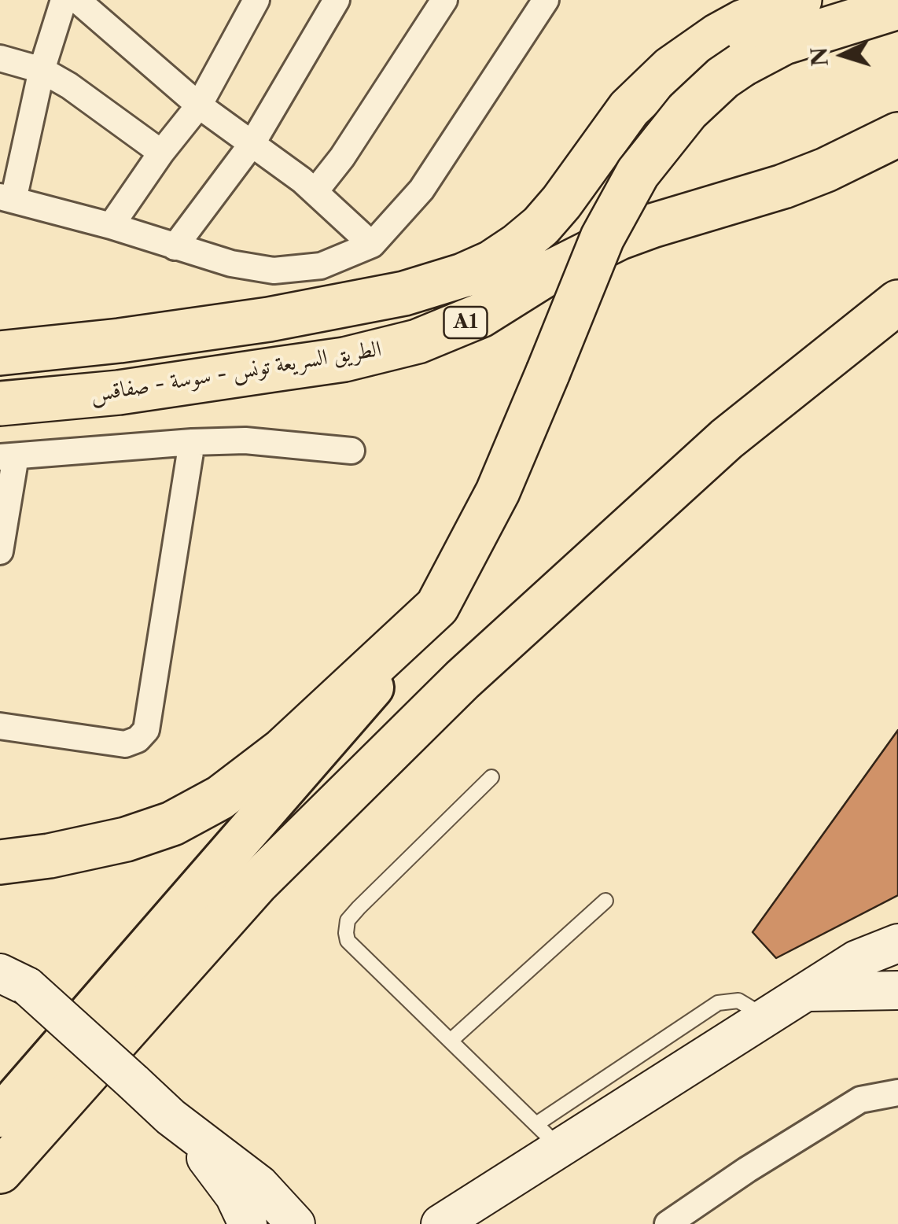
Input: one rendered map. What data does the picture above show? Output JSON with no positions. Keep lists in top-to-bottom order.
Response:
{
  "streets": {
    "highway": ["A1", "الطريق السريعة تونس - سوسة - صفاقس"]
  },
  "north": "left"
}
